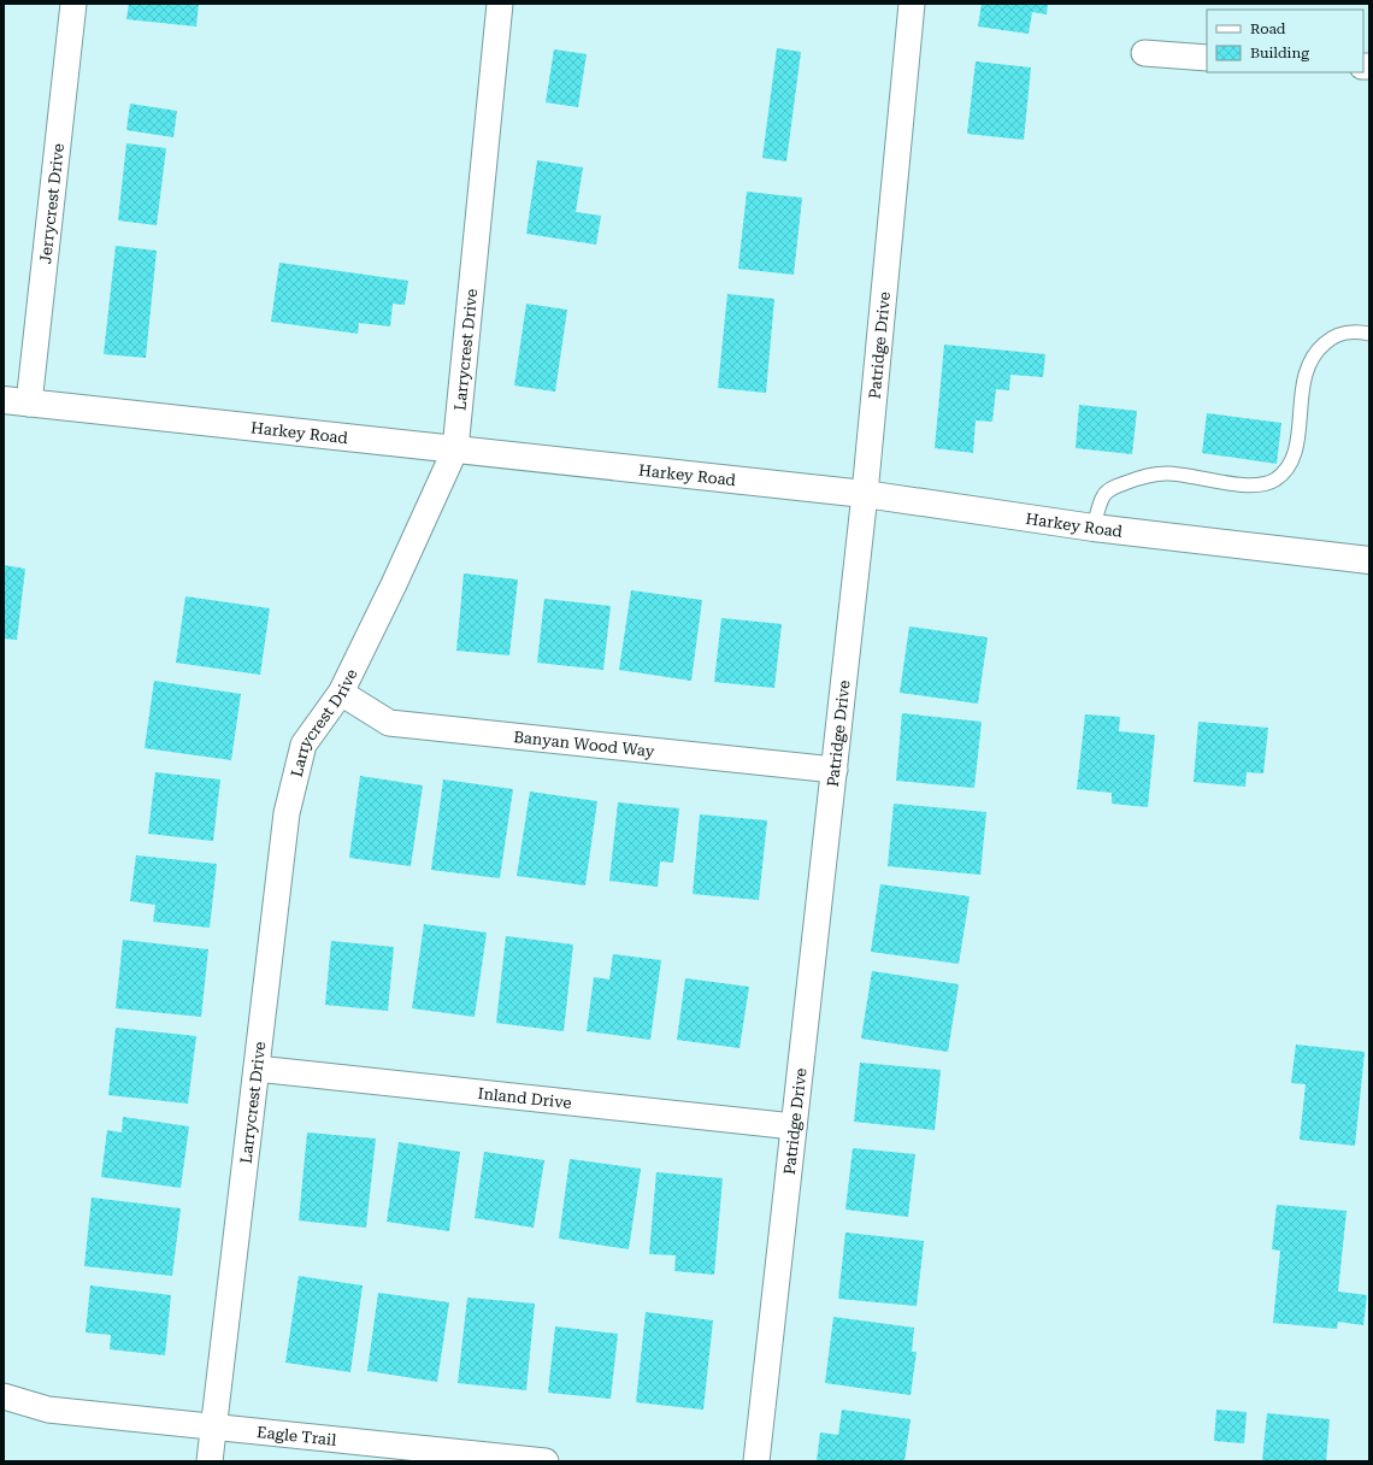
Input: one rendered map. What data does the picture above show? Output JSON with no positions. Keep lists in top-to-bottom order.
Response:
{
  "streets": {
    "street": [
      "Jerrycrest Drive",
      "Patridge Drive",
      "Larrycrest Drive",
      "Harkey Road",
      "Banyan Wood Way",
      "Inland Drive",
      "Eagle Trail"
    ]
  },
  "crossings": [
    ["Jerrycrest Drive", "Harkey Road"],
    ["Patridge Drive", "Harkey Road"],
    ["Patridge Drive", "Banyan Wood Way"],
    ["Patridge Drive", "Inland Drive"],
    ["Larrycrest Drive", "Harkey Road"],
    ["Larrycrest Drive", "Banyan Wood Way"],
    ["Larrycrest Drive", "Inland Drive"],
    ["Larrycrest Drive", "Eagle Trail"]
  ],
  "legend": ["Road", "Building"]
}
